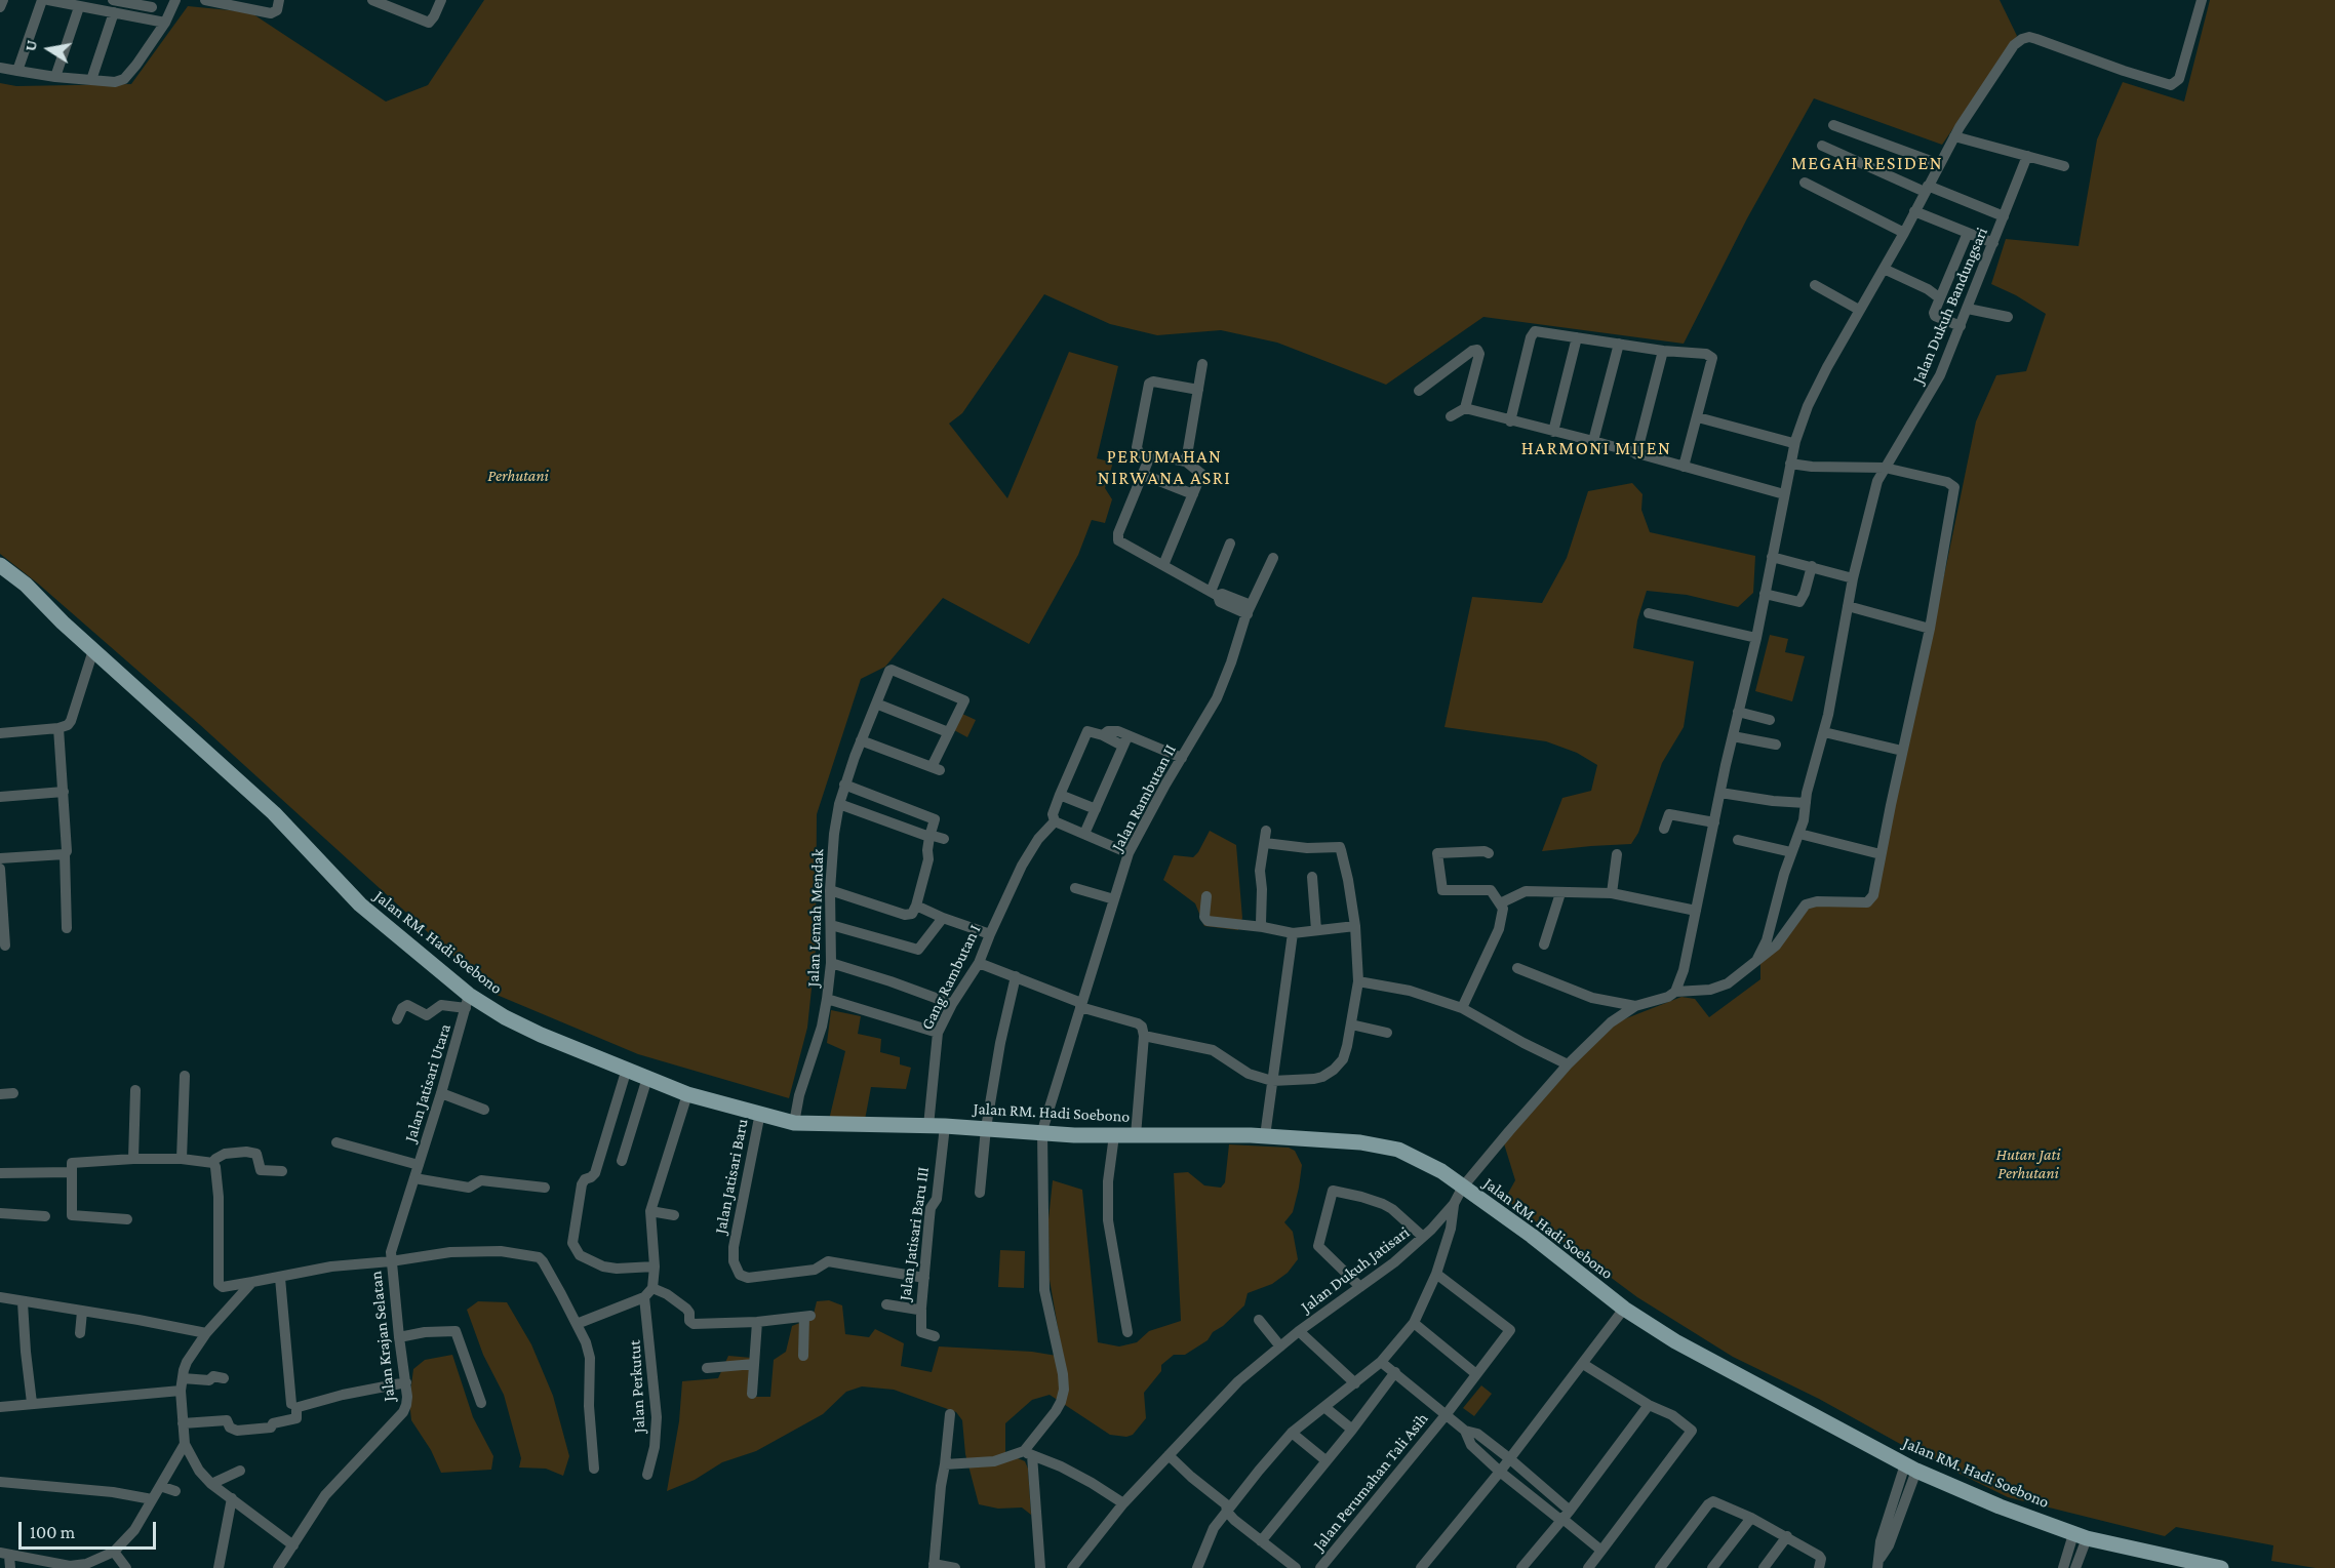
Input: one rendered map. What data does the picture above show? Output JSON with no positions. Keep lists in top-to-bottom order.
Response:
{
  "streets": {
    "main road": ["Jalan RM. Hadi Soebono"],
    "street": [
      "Jalan Dukuh Bandungsari",
      "Jalan Rambutan II",
      "Jalan Lemah Mendak",
      "Gang Rambutan I",
      "Jalan Jatisari Utara",
      "Jalan Jatisari Baru",
      "Jalan Jatisari Baru III",
      "Jalan Dukuh Jatisari",
      "Jalan Krajan Selatan",
      "Jalan Perkutut",
      "Jalan Perumahan Tali Asih"
    ]
  },
  "crossings": [
    ["Jalan Dukuh Bandungsari", "Jalan RM. Hadi Soebono"],
    ["Jalan Dukuh Bandungsari", "Jalan Dukuh Jatisari"],
    ["Jalan Rambutan II", "Jalan RM. Hadi Soebono"],
    ["Jalan Lemah Mendak", "Jalan RM. Hadi Soebono"],
    ["Jalan RM. Hadi Soebono", "Gang Rambutan I"],
    ["Jalan RM. Hadi Soebono", "Jalan Jatisari Utara"],
    ["Jalan RM. Hadi Soebono", "Jalan Jatisari Baru"],
    ["Jalan RM. Hadi Soebono", "Jalan Jatisari Baru III"],
    ["Jalan RM. Hadi Soebono", "Jalan Dukuh Jatisari"],
    ["Jalan Jatisari Utara", "Jalan Krajan Selatan"],
    ["Jalan Jatisari Baru", "Jalan Jatisari Baru III"],
    ["Jalan Dukuh Jatisari", "Jalan Perumahan Tali Asih"]
  ],
  "districts": ["MEGAH RESIDEN", "HARMONI MIJEN", "PERUMAHAN NIRWANA ASRI"],
  "parks": ["Perhutani", "Hutan Jati Perhutani"],
  "scale_bar": "100 m",
  "north": "left"
}
